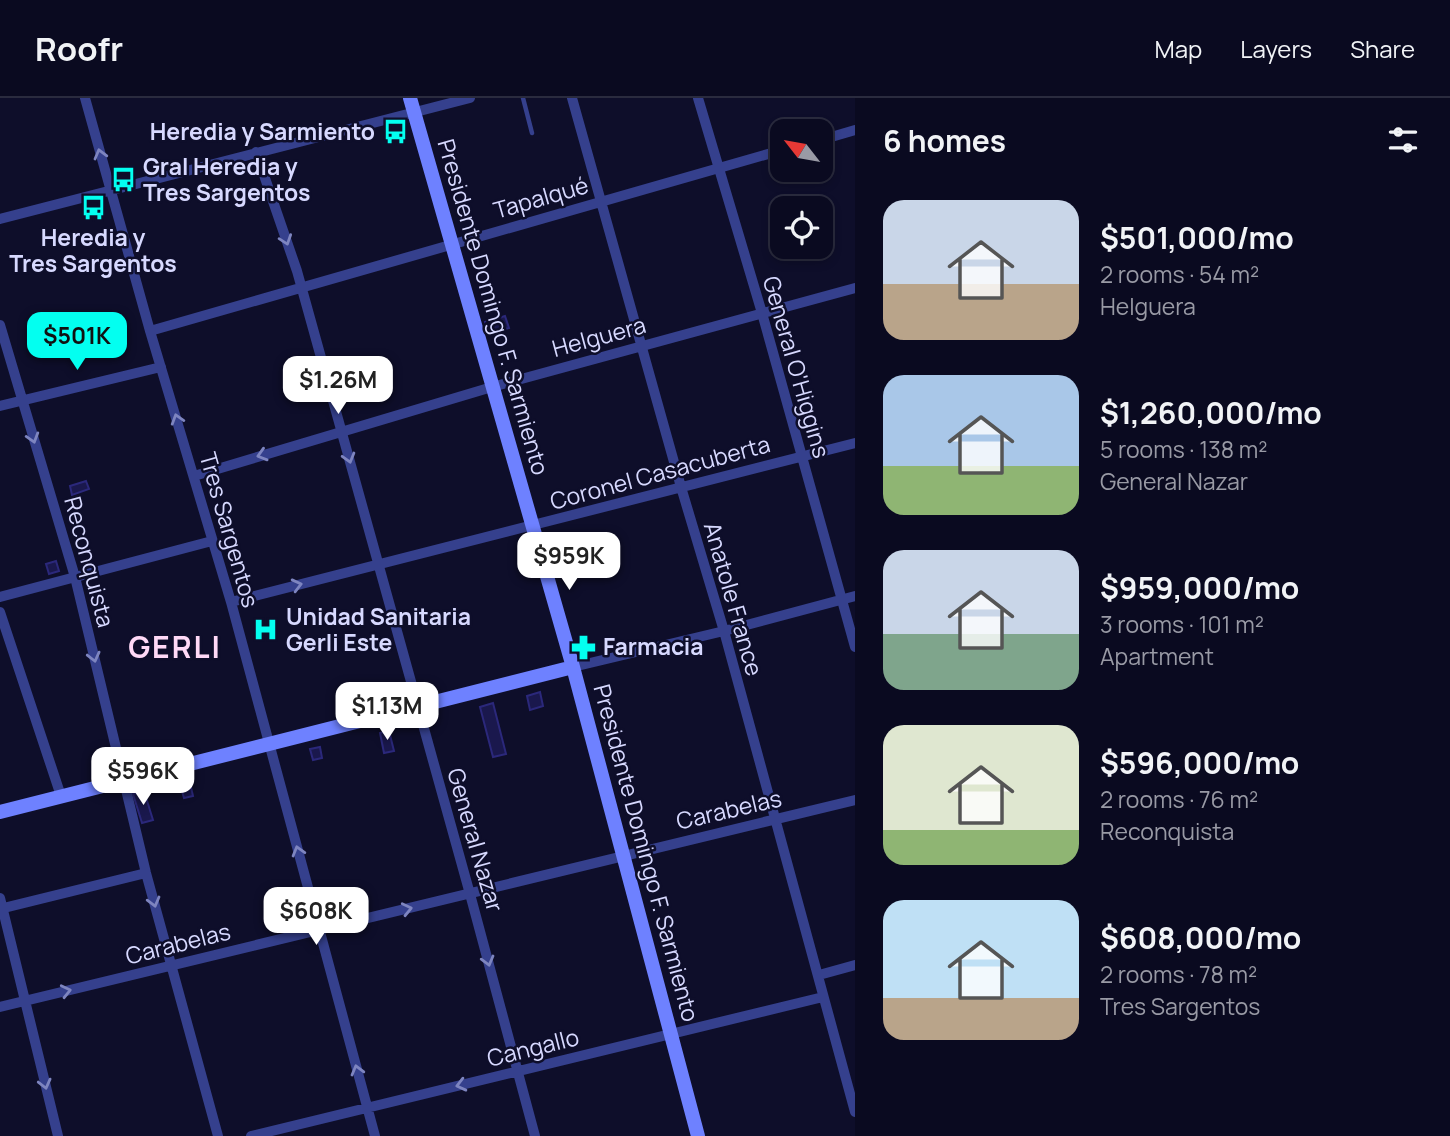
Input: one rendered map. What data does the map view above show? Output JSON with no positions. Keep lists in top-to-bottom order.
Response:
{
  "streets": {
    "street": [
      "Tapalqué",
      "Presidente Domingo F. Sarmiento",
      "Helguera",
      "General O'Higgins",
      "Coronel Casacuberta",
      "Tres Sargentos",
      "Reconquista",
      "Anatole France",
      "Carabelas",
      "General Nazar",
      "Cangallo"
    ]
  },
  "crossings": [
    ["Tapalqué", "Presidente Domingo F. Sarmiento"],
    ["Tapalqué", "General O'Higgins"],
    ["Tapalqué", "Tres Sargentos"],
    ["Tapalqué", "Anatole France"],
    ["Tapalqué", "General Nazar"],
    ["Presidente Domingo F. Sarmiento", "Helguera"],
    ["Presidente Domingo F. Sarmiento", "Coronel Casacuberta"],
    ["Presidente Domingo F. Sarmiento", "Carabelas"],
    ["Presidente Domingo F. Sarmiento", "Cangallo"],
    ["Helguera", "General O'Higgins"],
    ["Helguera", "Tres Sargentos"],
    ["Helguera", "Anatole France"],
    ["Helguera", "General Nazar"],
    ["General O'Higgins", "Coronel Casacuberta"],
    ["Coronel Casacuberta", "Tres Sargentos"],
    ["Coronel Casacuberta", "Anatole France"],
    ["Coronel Casacuberta", "General Nazar"],
    ["Tres Sargentos", "Carabelas"],
    ["Tres Sargentos", "Cangallo"],
    ["Reconquista", "Carabelas"],
    ["Anatole France", "Carabelas"],
    ["Anatole France", "Cangallo"],
    ["Carabelas", "General Nazar"],
    ["General Nazar", "Cangallo"]
  ],
  "one_way": ["Tres Sargentos", "General Nazar"],
  "districts": ["GERLI"],
  "places": {
    "bus stop": ["Heredia y Sarmiento", "Gral Heredia y Tres Sargentos", "Heredia y Tres Sargentos"],
    "hospital": ["Unidad Sanitaria Gerli Este"],
    "pharmacy": ["Farmacia"]
  },
  "north": "top left",
  "page": {
    "header": "Roofr",
    "nav": ["Map", "Layers", "Share"],
    "heading": "6 homes",
    "list": [
      {
        "name": "$501,000/mo",
        "note": "2 rooms · 54 m² · Helguera"
      },
      {
        "name": "$1,260,000/mo",
        "note": "5 rooms · 138 m² · General Nazar"
      },
      {
        "name": "$959,000/mo",
        "note": "3 rooms · 101 m² · Apartment"
      },
      {
        "name": "$596,000/mo",
        "note": "2 rooms · 76 m² · Reconquista"
      },
      {
        "name": "$608,000/mo",
        "note": "2 rooms · 78 m² · Tres Sargentos"
      }
    ],
    "price": [
      "$501K",
      "$1.26M",
      "$959K",
      "$1.13M",
      "$596K",
      "$608K"
    ]
  }
}
